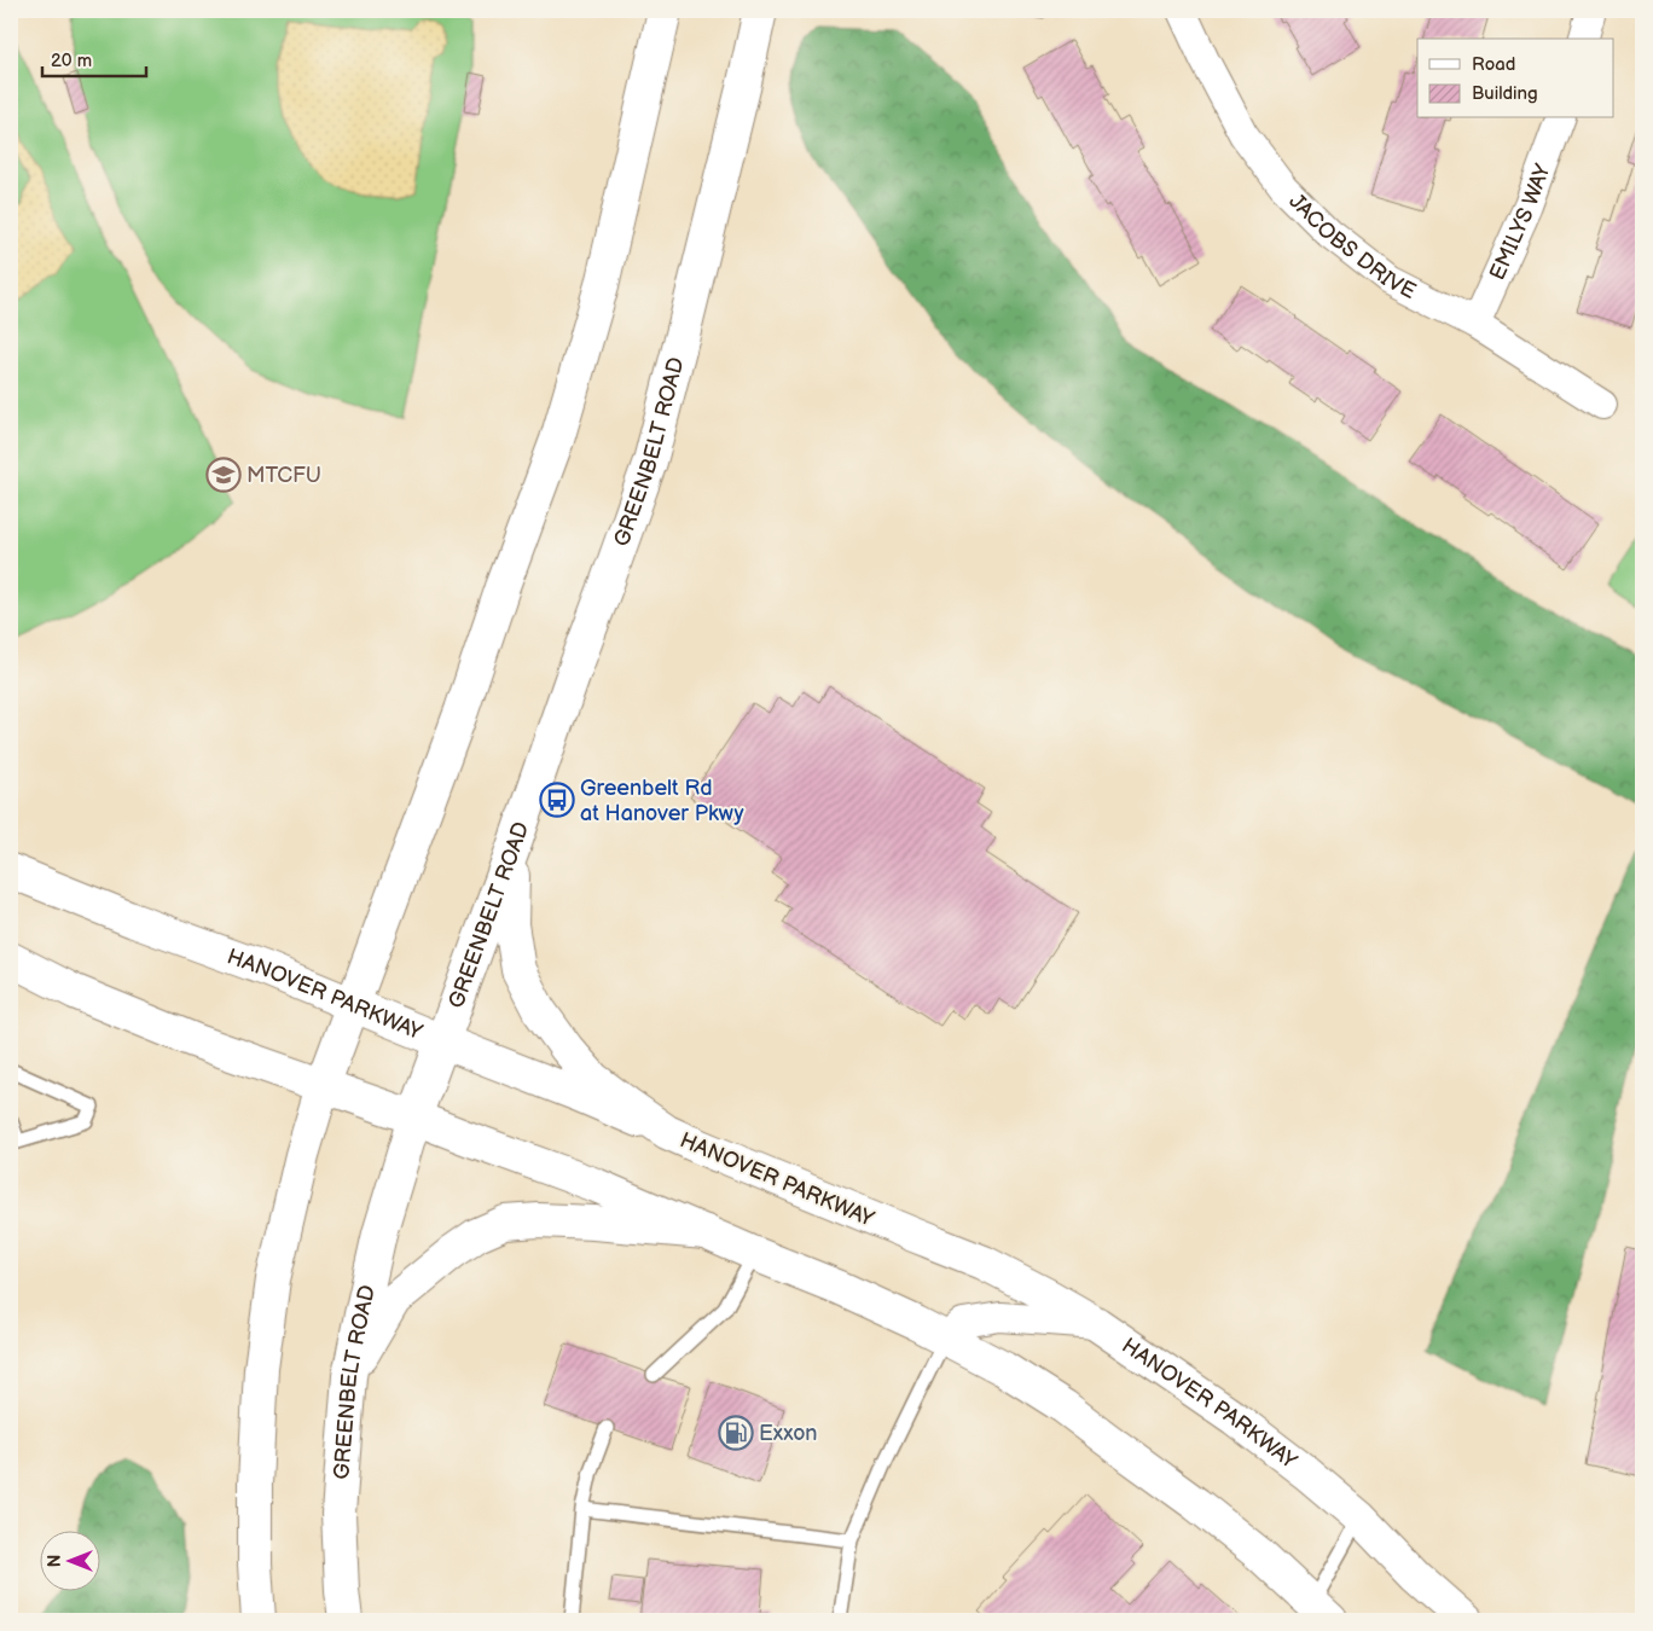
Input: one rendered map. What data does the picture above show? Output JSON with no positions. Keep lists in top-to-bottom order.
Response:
{
  "streets": {
    "main road": ["GREENBELT ROAD", "HANOVER PARKWAY"],
    "street": ["EMILYS WAY", "JACOBS DRIVE"]
  },
  "crossings": [
    ["EMILYS WAY", "JACOBS DRIVE"],
    ["GREENBELT ROAD", "HANOVER PARKWAY"]
  ],
  "places": {
    "school or university": ["MTCFU"],
    "bus stop": ["Greenbelt Rd at Hanover Pkwy"],
    "fuel station": ["Exxon"]
  },
  "legend": ["Road", "Building"],
  "scale_bar": "20 m",
  "north": "left"
}
